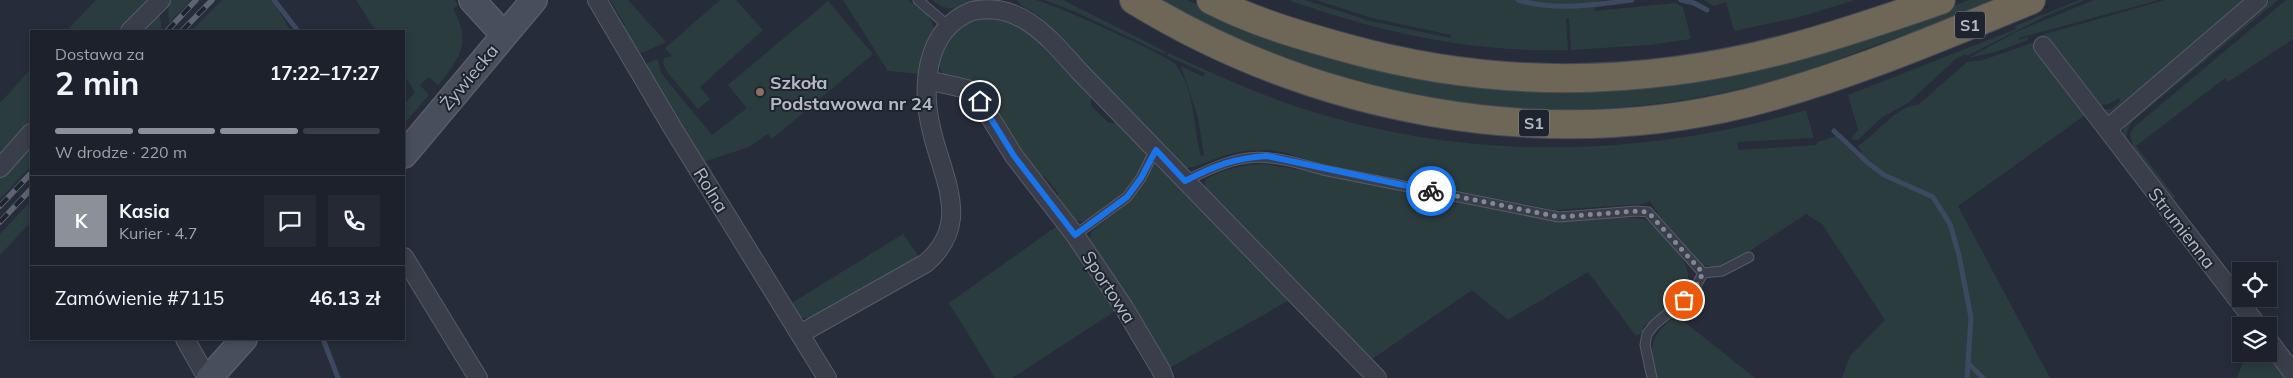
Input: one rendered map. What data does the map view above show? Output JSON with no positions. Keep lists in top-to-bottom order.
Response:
{
  "streets": {
    "highway": ["S1"],
    "main road": ["Żywiecka"],
    "street": ["Rolna", "Strumienna", "Sportowa"]
  },
  "places": ["Szkoła Podstawowa nr 24"],
  "page": {
    "heading": ["2 min", "Dostawa za", "17:22–17:27"],
    "panel": [
      "Kasia",
      "Kurier · 4.7",
      "Zamówienie #7115",
      "46.13 zł"
    ],
    "bar": "W drodze · 220 m",
    "round": "K"
  }
}
